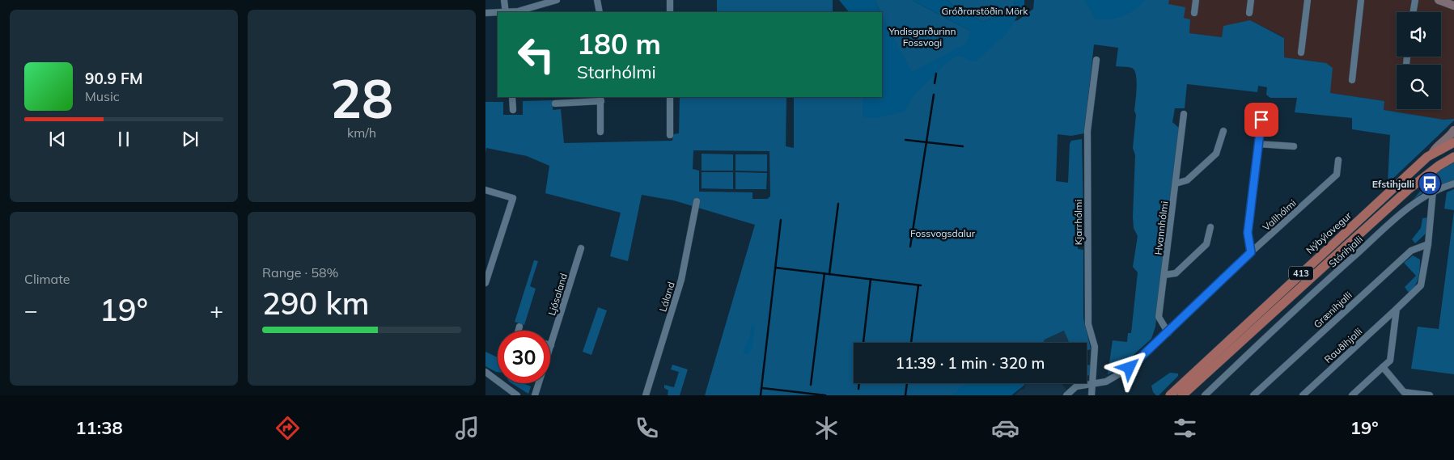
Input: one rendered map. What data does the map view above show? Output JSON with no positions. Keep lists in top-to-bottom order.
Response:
{
  "streets": {
    "main road": ["Nýbýlavegur", "413"],
    "street": [
      "Vallhólmi",
      "Kjarrhólmi",
      "Hvannhólmi",
      "Stórihjalli",
      "Ljósaland",
      "Láland",
      "Grænihjalli",
      "Rauðihjalli"
    ]
  },
  "crossings": [
    ["Vallhólmi", "Kjarrhólmi"],
    ["Vallhólmi", "Hvannhólmi"]
  ],
  "parks": ["Gróðrarstöðin Mörk", "Yndisgarðurinn Fossvogi", "Fossvogsdalur"],
  "places": {
    "bus stop": ["Efstihjalli"]
  },
  "page": {
    "tile": [
      ["28", "km/h"],
      "Climate",
      ["Range · 58%", "290 km"]
    ],
    "turn": ["180 m", "Starhólmi"],
    "song": ["90.9 FM", "Music"],
    "heat": ["−", "19°", "+"],
    "limit": "30",
    "trip": "11:39 · 1 min · 320 m",
    "tabs": ["11:38", "19°"]
  }
}
